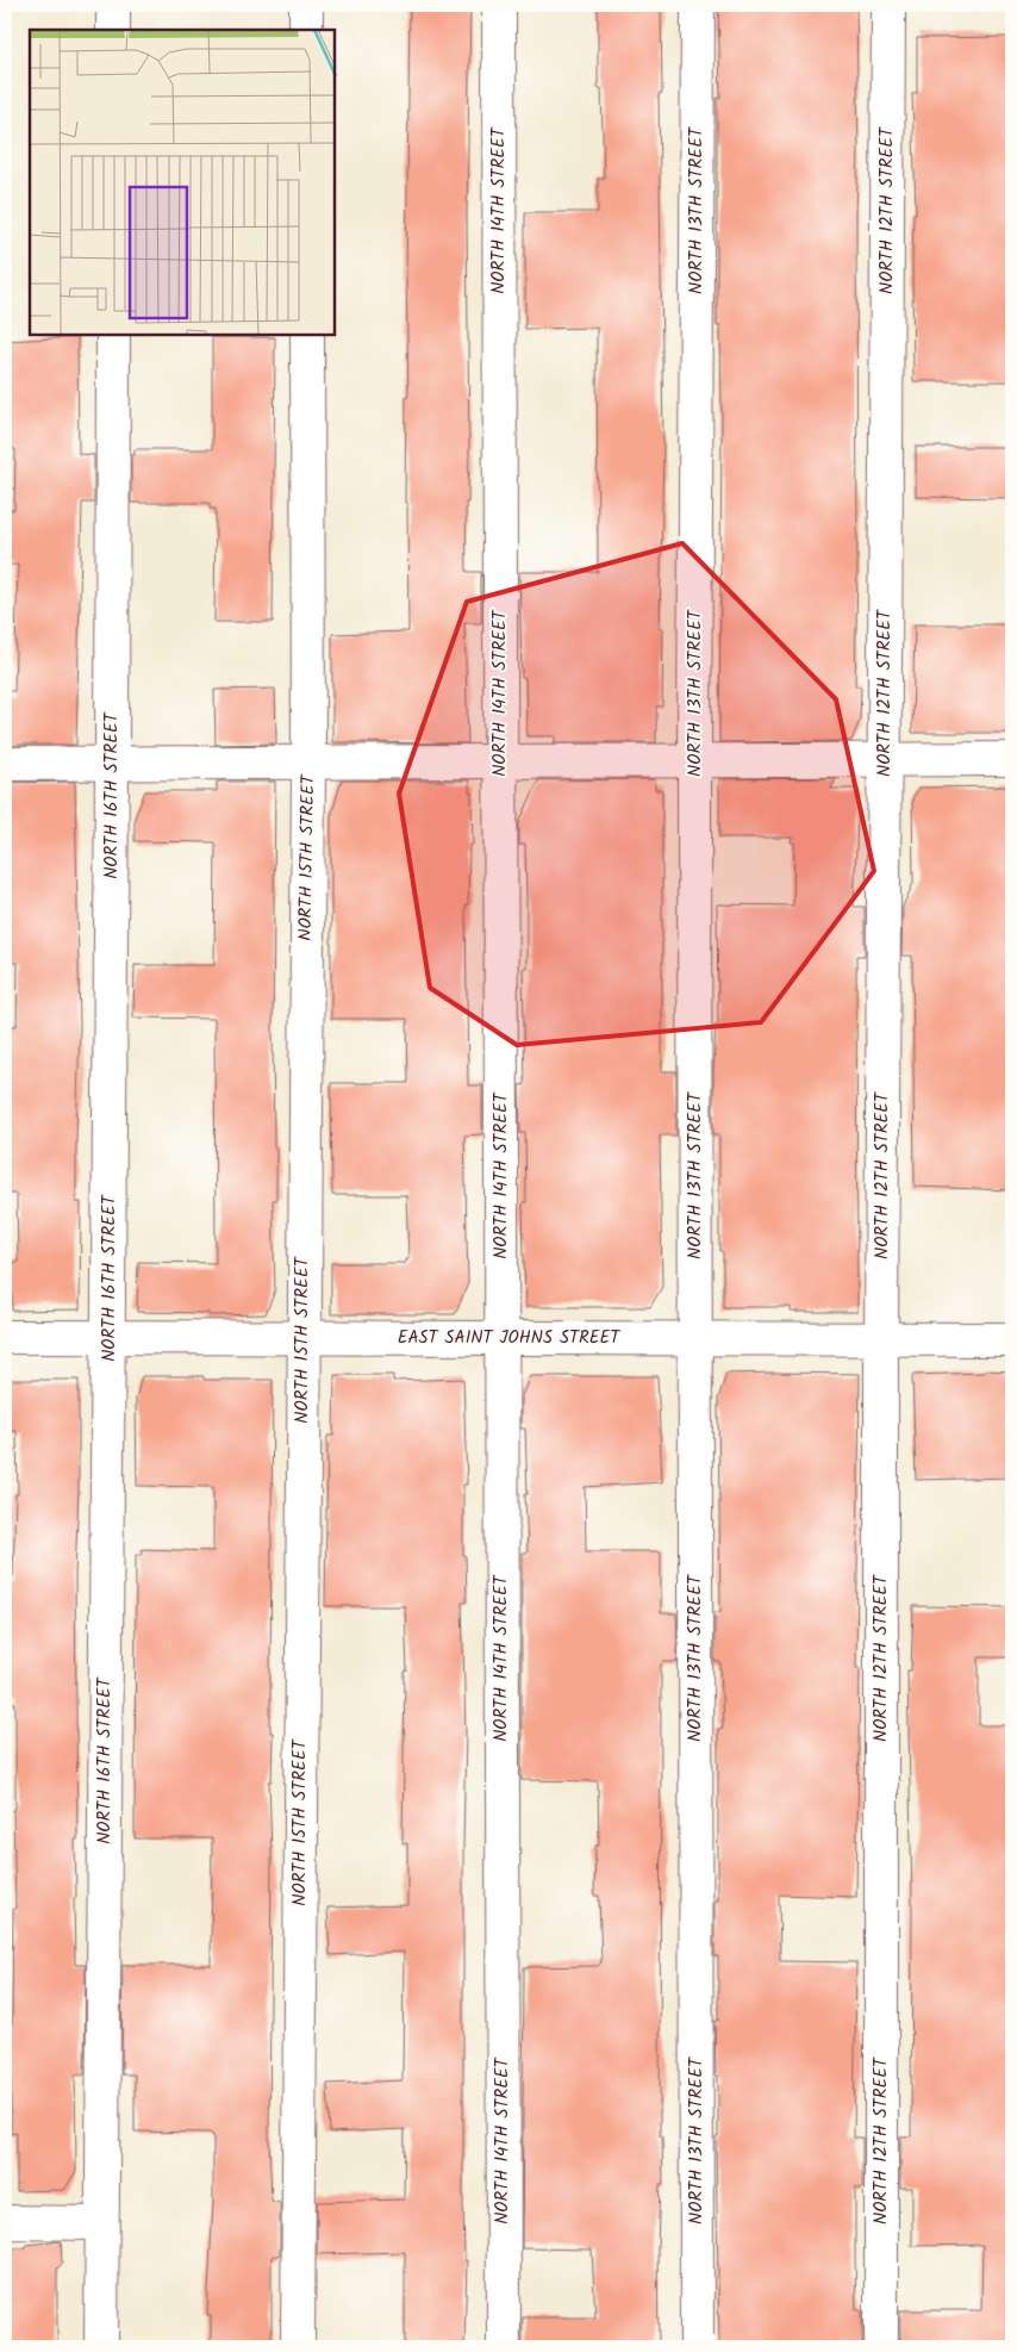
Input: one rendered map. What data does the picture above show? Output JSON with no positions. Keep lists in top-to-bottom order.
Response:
{
  "streets": {
    "lane": [
      "NORTH 14TH STREET",
      "NORTH 13TH STREET",
      "NORTH 12TH STREET",
      "NORTH 16TH STREET",
      "NORTH 15TH STREET",
      "EAST SAINT JOHNS STREET"
    ]
  },
  "crossings": [
    ["NORTH 14TH STREET", "EAST SAINT JOHNS STREET"],
    ["NORTH 13TH STREET", "EAST SAINT JOHNS STREET"],
    ["NORTH 12TH STREET", "EAST SAINT JOHNS STREET"],
    ["NORTH 16TH STREET", "EAST SAINT JOHNS STREET"],
    ["NORTH 15TH STREET", "EAST SAINT JOHNS STREET"]
  ]
}
